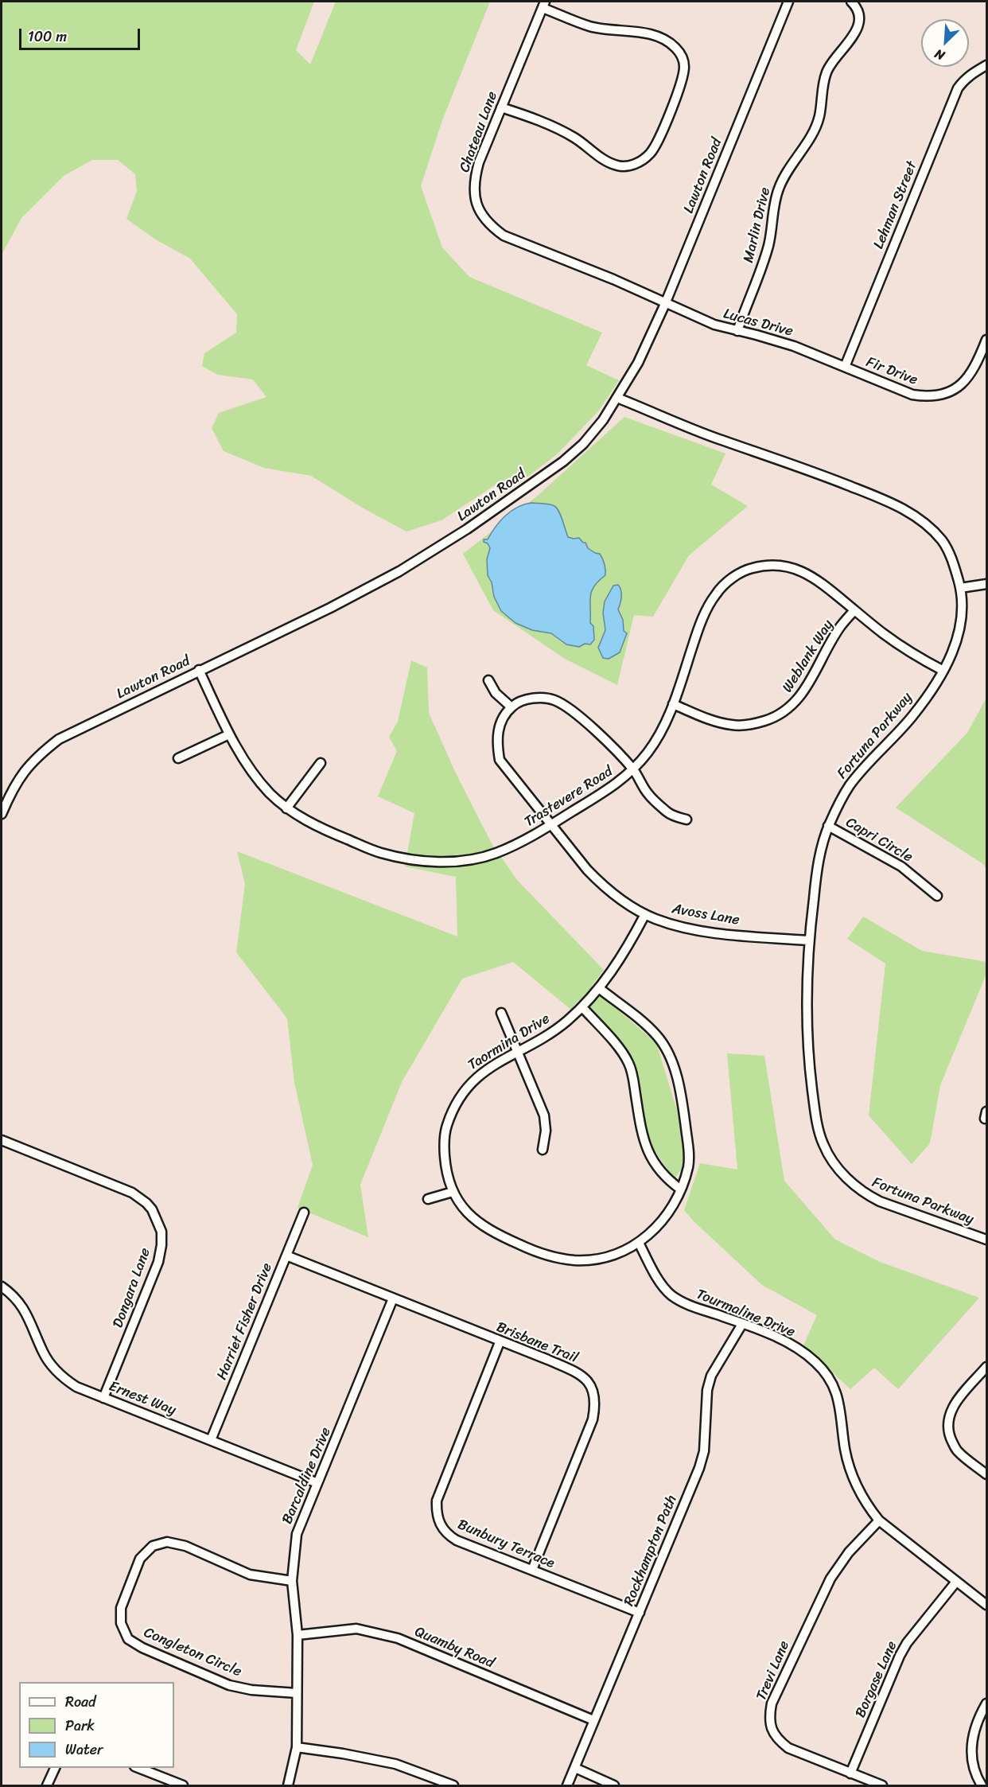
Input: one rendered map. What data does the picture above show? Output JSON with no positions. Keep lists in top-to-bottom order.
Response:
{
  "streets": {
    "street": [
      "Chateau Lane",
      "Lawton Road",
      "Lehman Street",
      "Marlin Drive",
      "Lucas Drive",
      "Fir Drive",
      "Weblank Way",
      "Fortuna Parkway",
      "Trastevere Road",
      "Capri Circle",
      "Avoss Lane",
      "Taormina Drive",
      "Dongara Lane",
      "Tourmaline Drive",
      "Harriet Fisher Drive",
      "Brisbane Trail",
      "Ernest Way",
      "Barcaldine Drive",
      "Bunbury Terrace",
      "Rockhampton Path",
      "Quamby Road",
      "Congleton Circle",
      "Trevi Lane",
      "Borgase Lane"
    ]
  },
  "crossings": [
    ["Chateau Lane", "Lawton Road"],
    ["Chateau Lane", "Lucas Drive"],
    ["Lawton Road", "Lucas Drive"],
    ["Lawton Road", "Fortuna Parkway"],
    ["Lawton Road", "Trastevere Road"],
    ["Lehman Street", "Lucas Drive"],
    ["Lehman Street", "Fir Drive"],
    ["Marlin Drive", "Lucas Drive"],
    ["Lucas Drive", "Fir Drive"],
    ["Weblank Way", "Trastevere Road"],
    ["Fortuna Parkway", "Trastevere Road"],
    ["Fortuna Parkway", "Capri Circle"],
    ["Fortuna Parkway", "Avoss Lane"],
    ["Trastevere Road", "Avoss Lane"],
    ["Avoss Lane", "Taormina Drive"],
    ["Taormina Drive", "Tourmaline Drive"],
    ["Dongara Lane", "Ernest Way"],
    ["Tourmaline Drive", "Rockhampton Path"],
    ["Tourmaline Drive", "Trevi Lane"],
    ["Tourmaline Drive", "Borgase Lane"],
    ["Harriet Fisher Drive", "Brisbane Trail"],
    ["Harriet Fisher Drive", "Ernest Way"],
    ["Brisbane Trail", "Barcaldine Drive"],
    ["Brisbane Trail", "Bunbury Terrace"],
    ["Ernest Way", "Barcaldine Drive"],
    ["Barcaldine Drive", "Quamby Road"],
    ["Barcaldine Drive", "Congleton Circle"],
    ["Bunbury Terrace", "Rockhampton Path"],
    ["Rockhampton Path", "Quamby Road"],
    ["Trevi Lane", "Borgase Lane"]
  ],
  "legend": ["Road", "Park", "Water"],
  "scale_bar": "100 m",
  "north": "bottom left"
}
